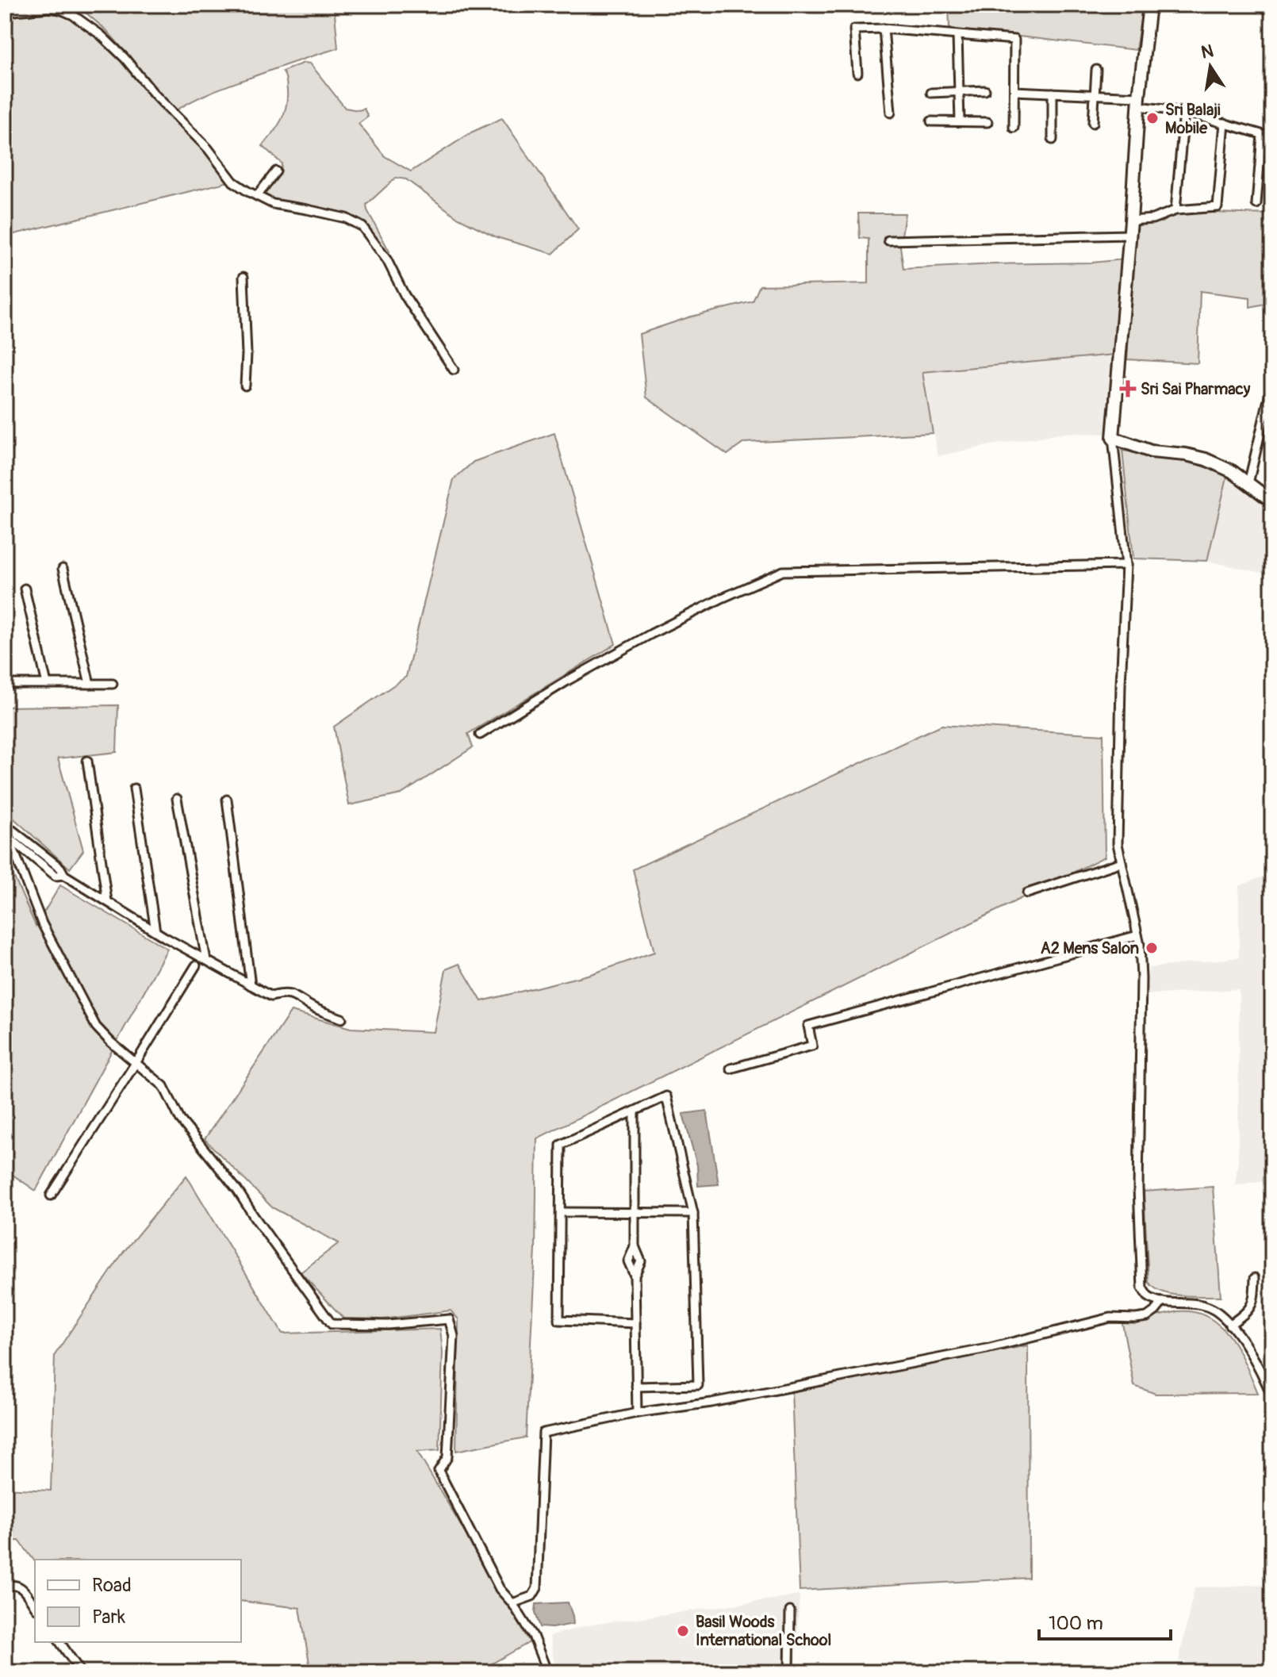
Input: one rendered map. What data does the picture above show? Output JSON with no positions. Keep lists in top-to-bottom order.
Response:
{
  "places": {
    "other": ["Sri Balaji Mobile", "A2 Mens Salon", "Basil Woods International School"],
    "health": ["Sri Sai Pharmacy"]
  },
  "legend": ["Road", "Park"],
  "scale_bar": "100 m",
  "north": "top"
}
